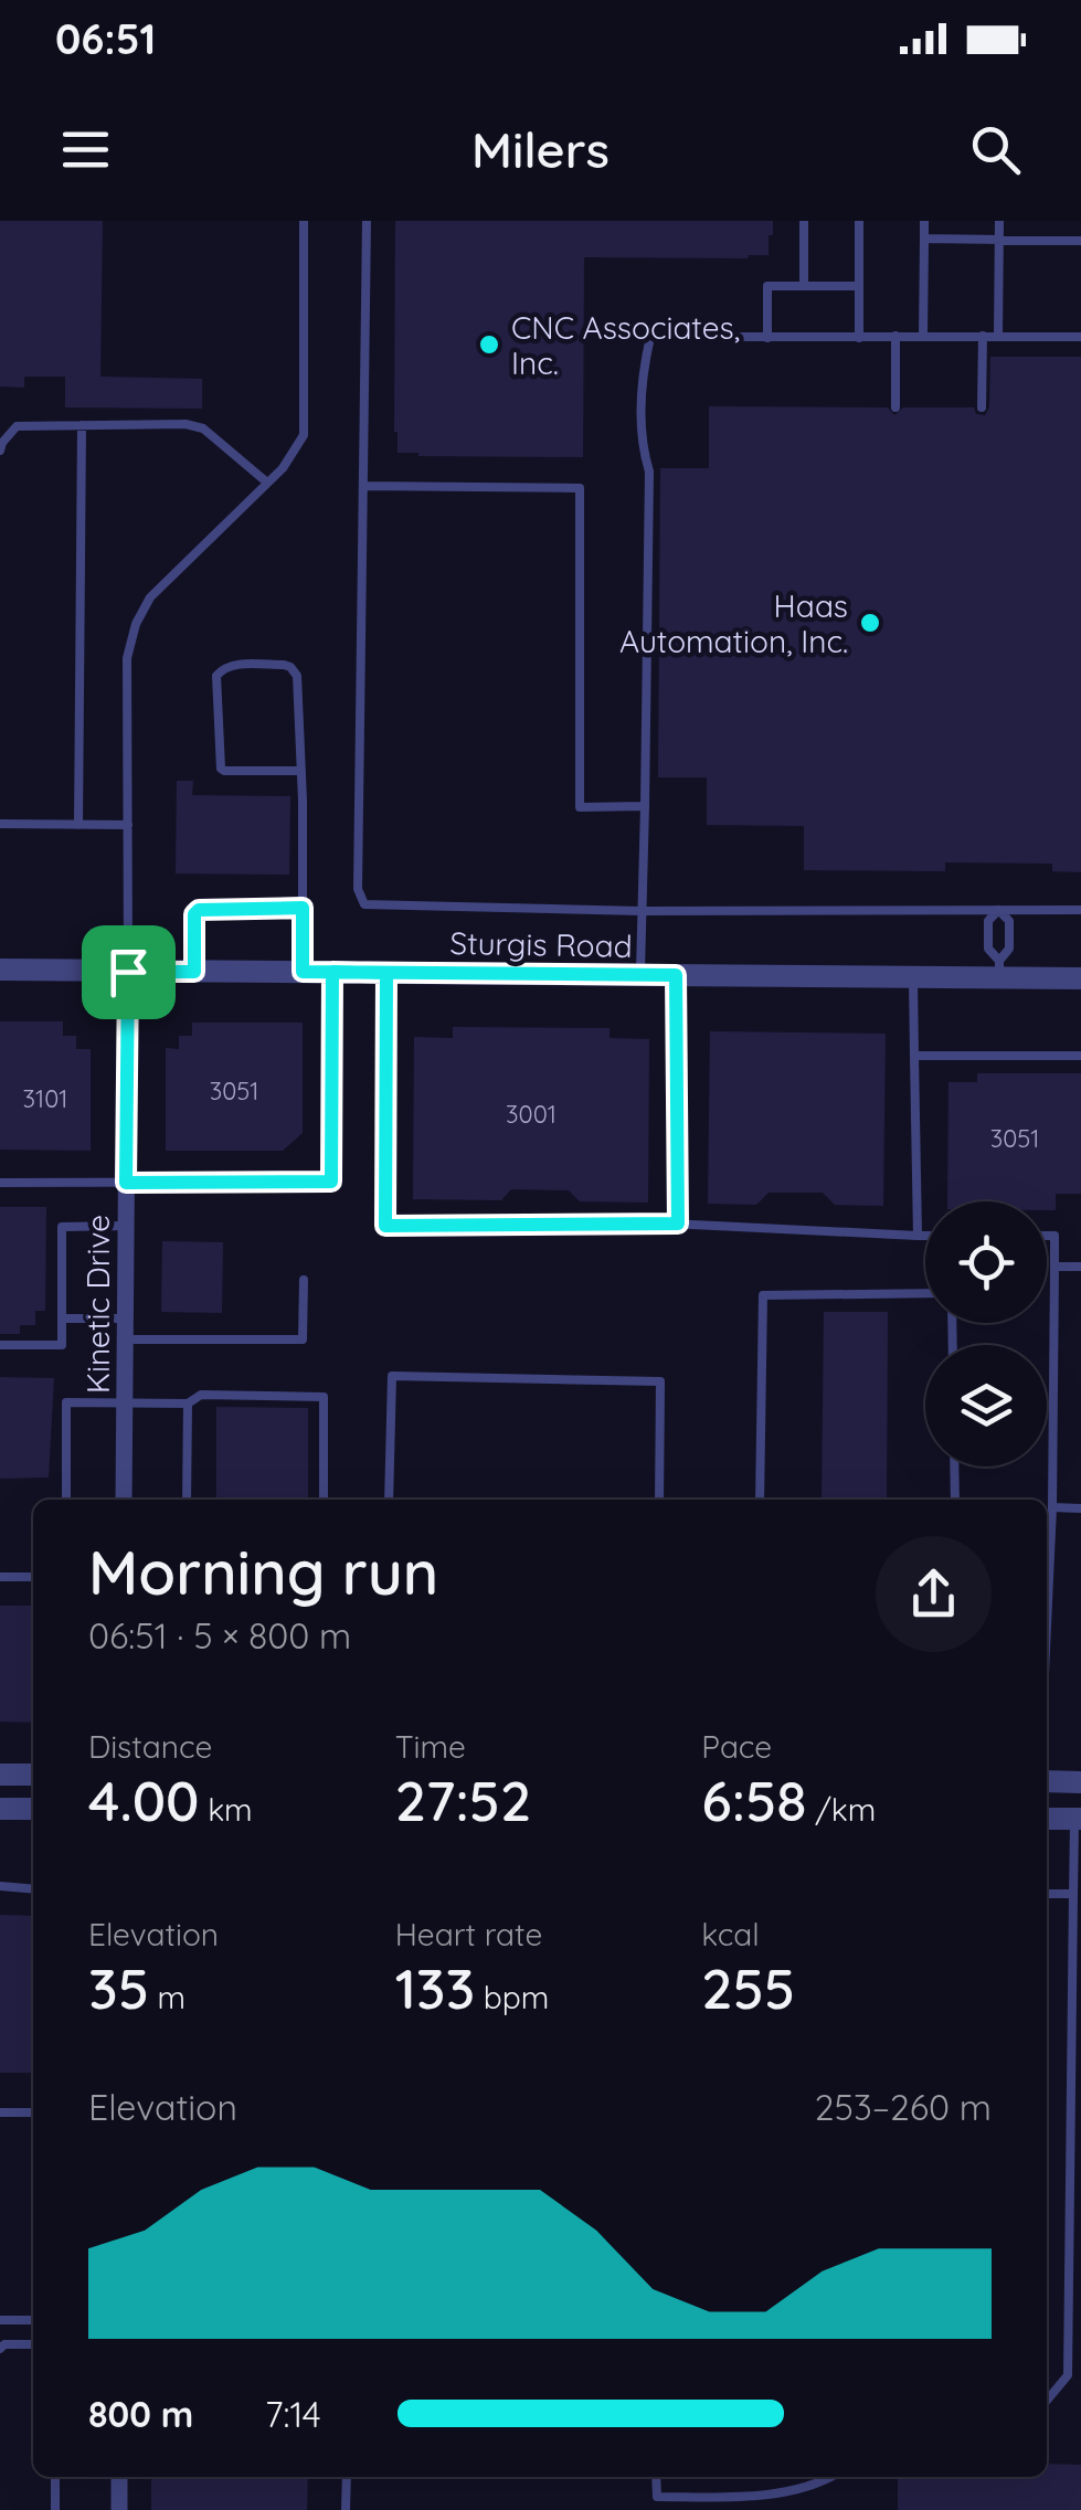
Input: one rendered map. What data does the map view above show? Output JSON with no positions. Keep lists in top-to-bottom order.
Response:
{
  "streets": {
    "street": ["Sturgis Road", "Kinetic Drive"]
  },
  "crossings": [
    ["Sturgis Road", "Kinetic Drive"]
  ],
  "places": ["CNC Associates, Inc.", "Haas Automation, Inc."],
  "house_numbers": [
    "3051",
    "3101",
    "3001",
    "3051"
  ],
  "page": {
    "status": "06:51",
    "header": "Milers",
    "heading": ["Morning run", "06:51 · 5 × 800 m"],
    "stats": [
      ["Distance", "4.00 km"],
      ["Time", "27:52"],
      ["Pace", "6:58 /km"],
      ["Elevation", "35 m"],
      ["Heart rate", "133 bpm"],
      ["kcal", "255"]
    ],
    "chart": ["Elevation", "253–260 m"],
    "list": [
      {
        "name": "800 m",
        "note": "7:14"
      }
    ]
  }
}
